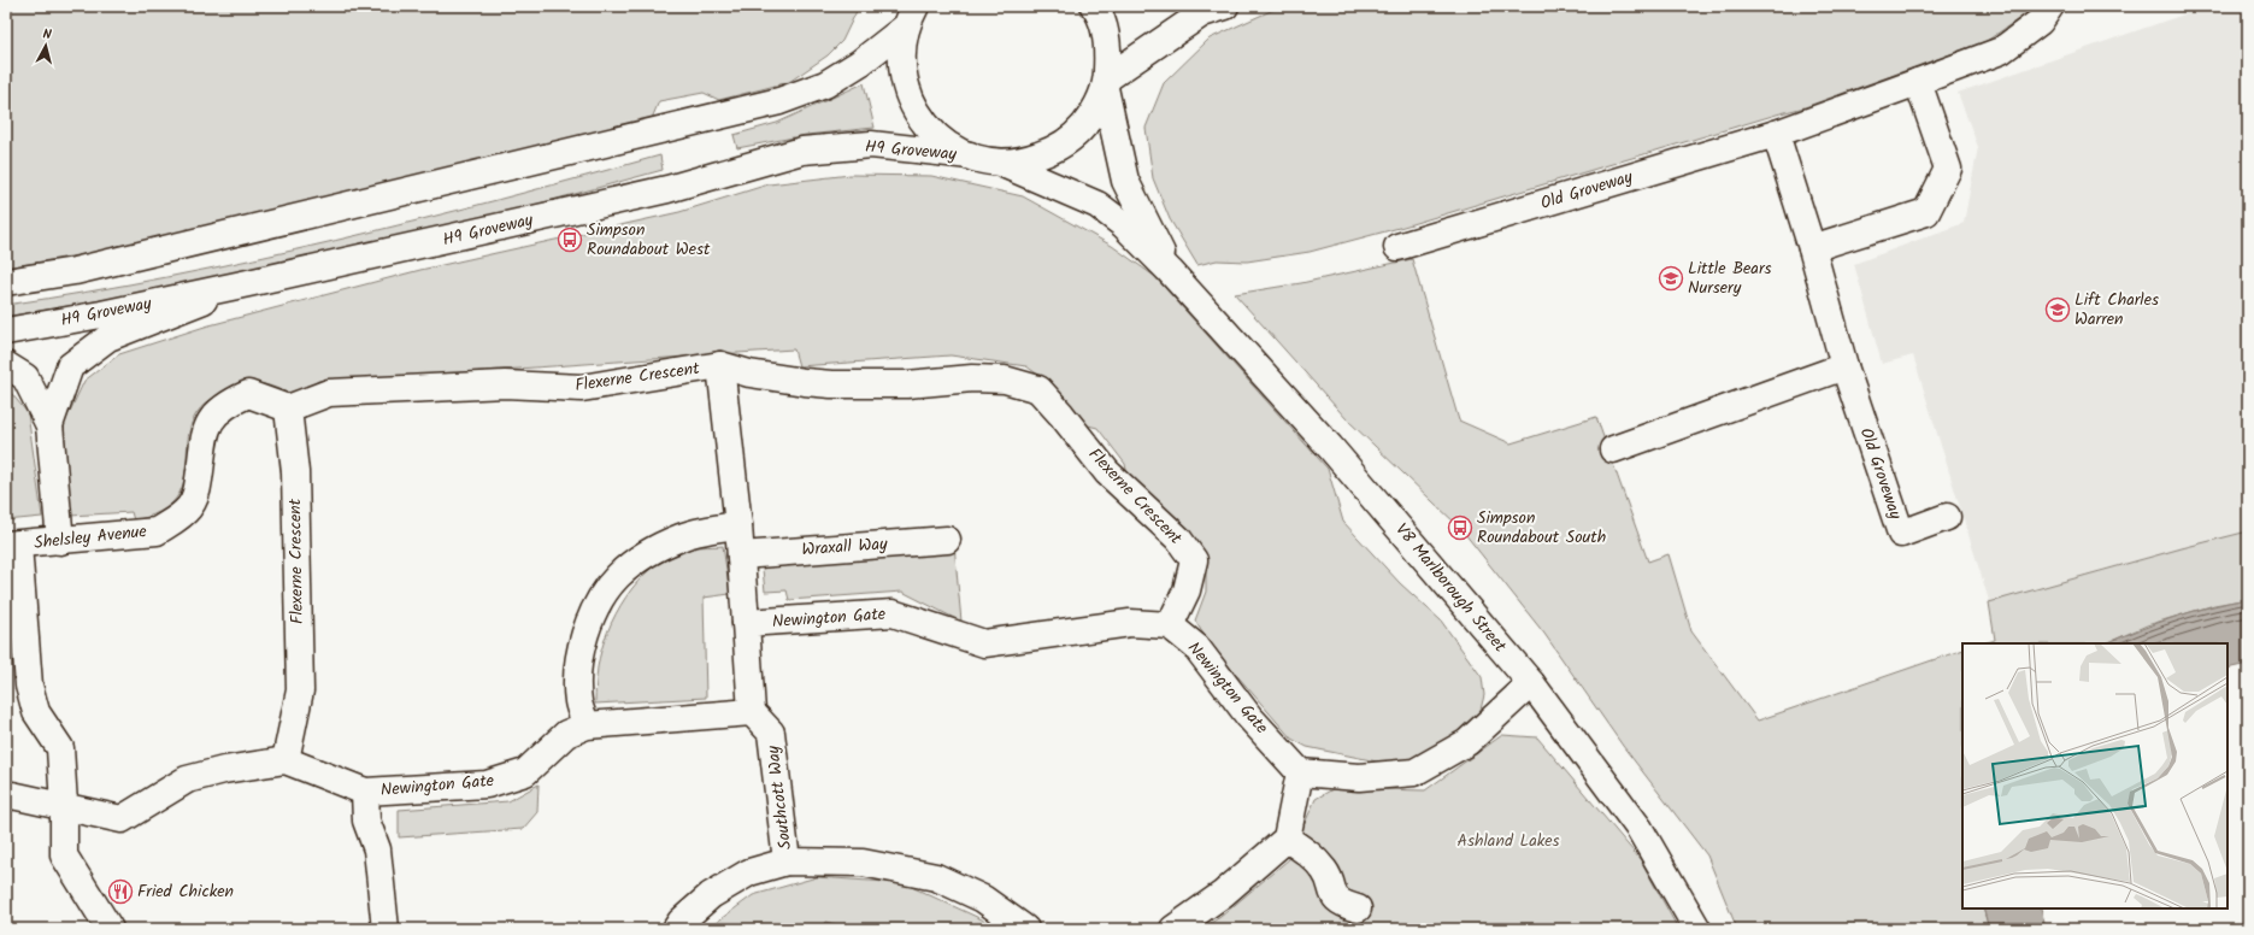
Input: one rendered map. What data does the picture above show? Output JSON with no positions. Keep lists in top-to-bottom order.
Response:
{
  "streets": {
    "street": [
      "H9 Groveway",
      "Old Groveway",
      "Flexerne Crescent",
      "Shelsley Avenue",
      "Wraxall Way",
      "V8 Marlborough Street",
      "Newington Gate",
      "Southcott Way"
    ]
  },
  "crossings": [
    ["Flexerne Crescent", "Shelsley Avenue"],
    ["Flexerne Crescent", "Newington Gate"],
    ["Newington Gate", "Southcott Way"]
  ],
  "parks": ["Ashland Lakes"],
  "places": {
    "bus stop": ["Simpson Roundabout West", "Simpson Roundabout South"],
    "school or university": ["Little Bears Nursery", "Lift Charles Warren"],
    "restaurant": ["Fried Chicken"]
  },
  "north": "top"
}
